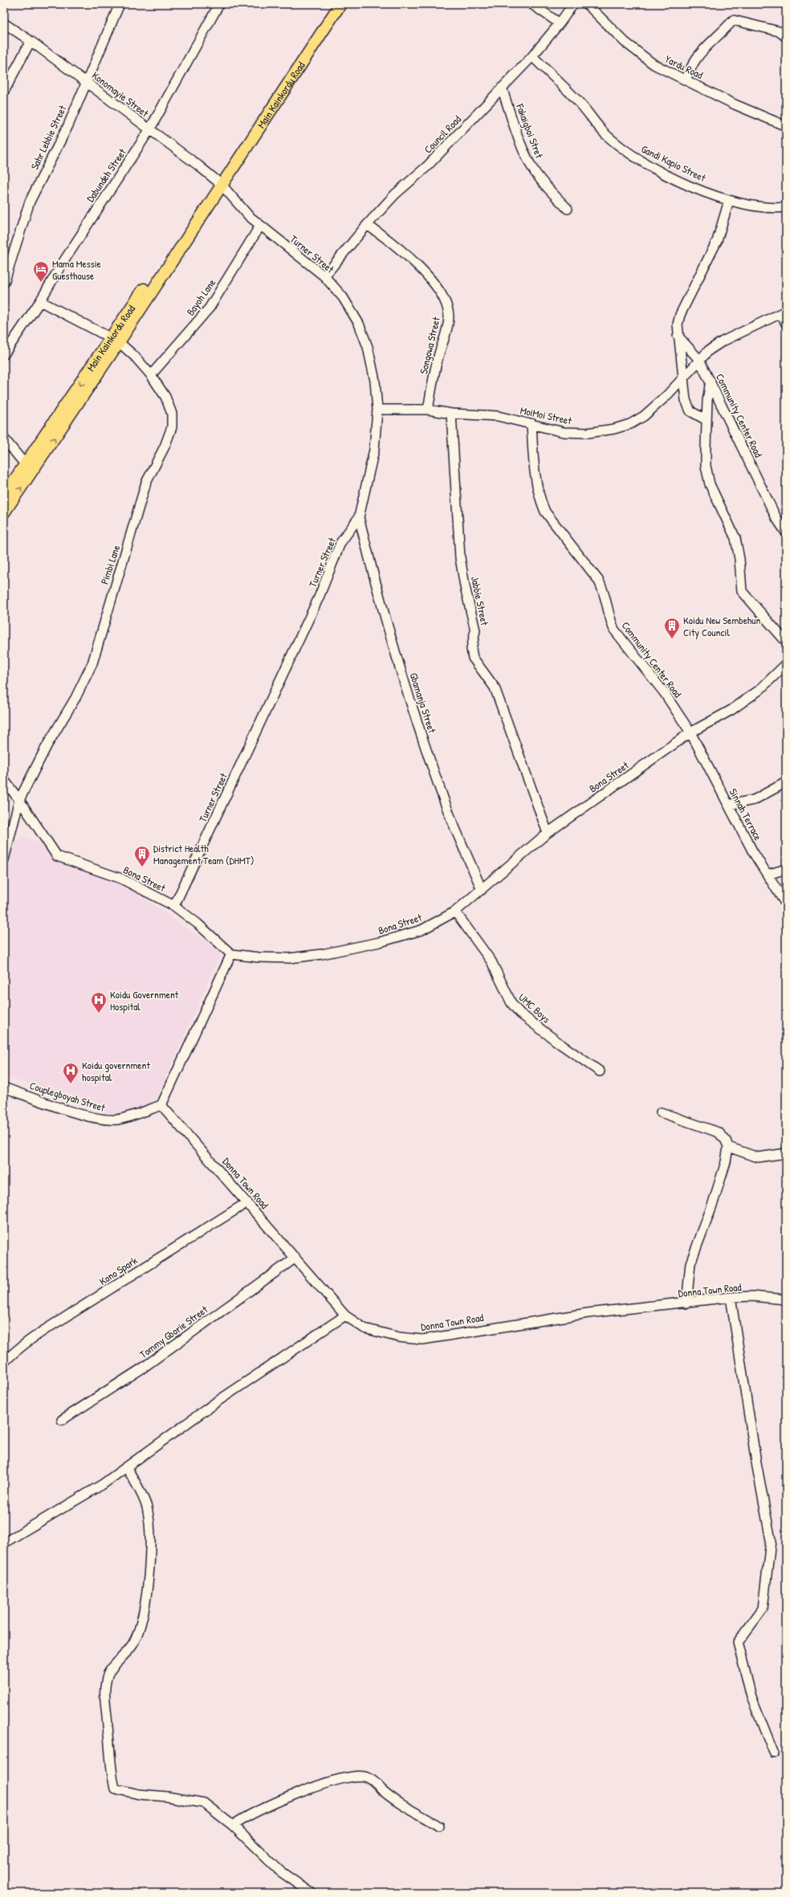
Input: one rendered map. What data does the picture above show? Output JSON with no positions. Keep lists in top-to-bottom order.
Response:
{
  "streets": {
    "main road": ["Main Kainkordu Road"],
    "street": [
      "Yardu Road",
      "Konomayie Street",
      "Fakaigboi Stret",
      "Council Road",
      "Sahr Lebbie Street",
      "Gandi Kapio Street",
      "Dabundeh Street",
      "Turner Street",
      "Bayoh Lane",
      "Songowa Street",
      "MoiMoi Street",
      "Community Center Road",
      "Pimbi Lane",
      "Jabbie Street",
      "Gbamanja Street",
      "Bona Street",
      "Sinnah Terrace",
      "UMC Boys",
      "Couplegboyah Street",
      "Donna Town Road",
      "Kono Spark",
      "Tommy Gborie Street"
    ]
  },
  "crossings": [
    ["Konomayie Street", "Main Kainkordu Road"],
    ["Konomayie Street", "Sahr Lebbie Street"],
    ["Konomayie Street", "Dabundeh Street"],
    ["Konomayie Street", "Turner Street"],
    ["Main Kainkordu Road", "Turner Street"],
    ["Main Kainkordu Road", "Pimbi Lane"],
    ["Fakaigboi Stret", "Council Road"],
    ["Council Road", "Gandi Kapio Street"],
    ["Council Road", "Turner Street"],
    ["Council Road", "Songowa Street"],
    ["Dabundeh Street", "Pimbi Lane"],
    ["Turner Street", "Bayoh Lane"],
    ["Turner Street", "MoiMoi Street"],
    ["Turner Street", "Gbamanja Street"],
    ["Turner Street", "Bona Street"],
    ["Bayoh Lane", "Pimbi Lane"],
    ["Songowa Street", "MoiMoi Street"],
    ["MoiMoi Street", "Community Center Road"],
    ["MoiMoi Street", "Jabbie Street"],
    ["Community Center Road", "Bona Street"],
    ["Community Center Road", "Sinnah Terrace"],
    ["Pimbi Lane", "Bona Street"],
    ["Jabbie Street", "Bona Street"],
    ["Gbamanja Street", "Bona Street"],
    ["Bona Street", "Sinnah Terrace"],
    ["Bona Street", "UMC Boys"],
    ["Couplegboyah Street", "Donna Town Road"],
    ["Donna Town Road", "Kono Spark"],
    ["Donna Town Road", "Tommy Gborie Street"]
  ],
  "places": {
    "hotel": ["Mama Messie Guesthouse"],
    "building": ["Koidu New Sembehun City Council", "District Health Management Team (DHMT)"],
    "hospital": ["Koidu Government Hospital", "Koidu government hospital"]
  }
}
